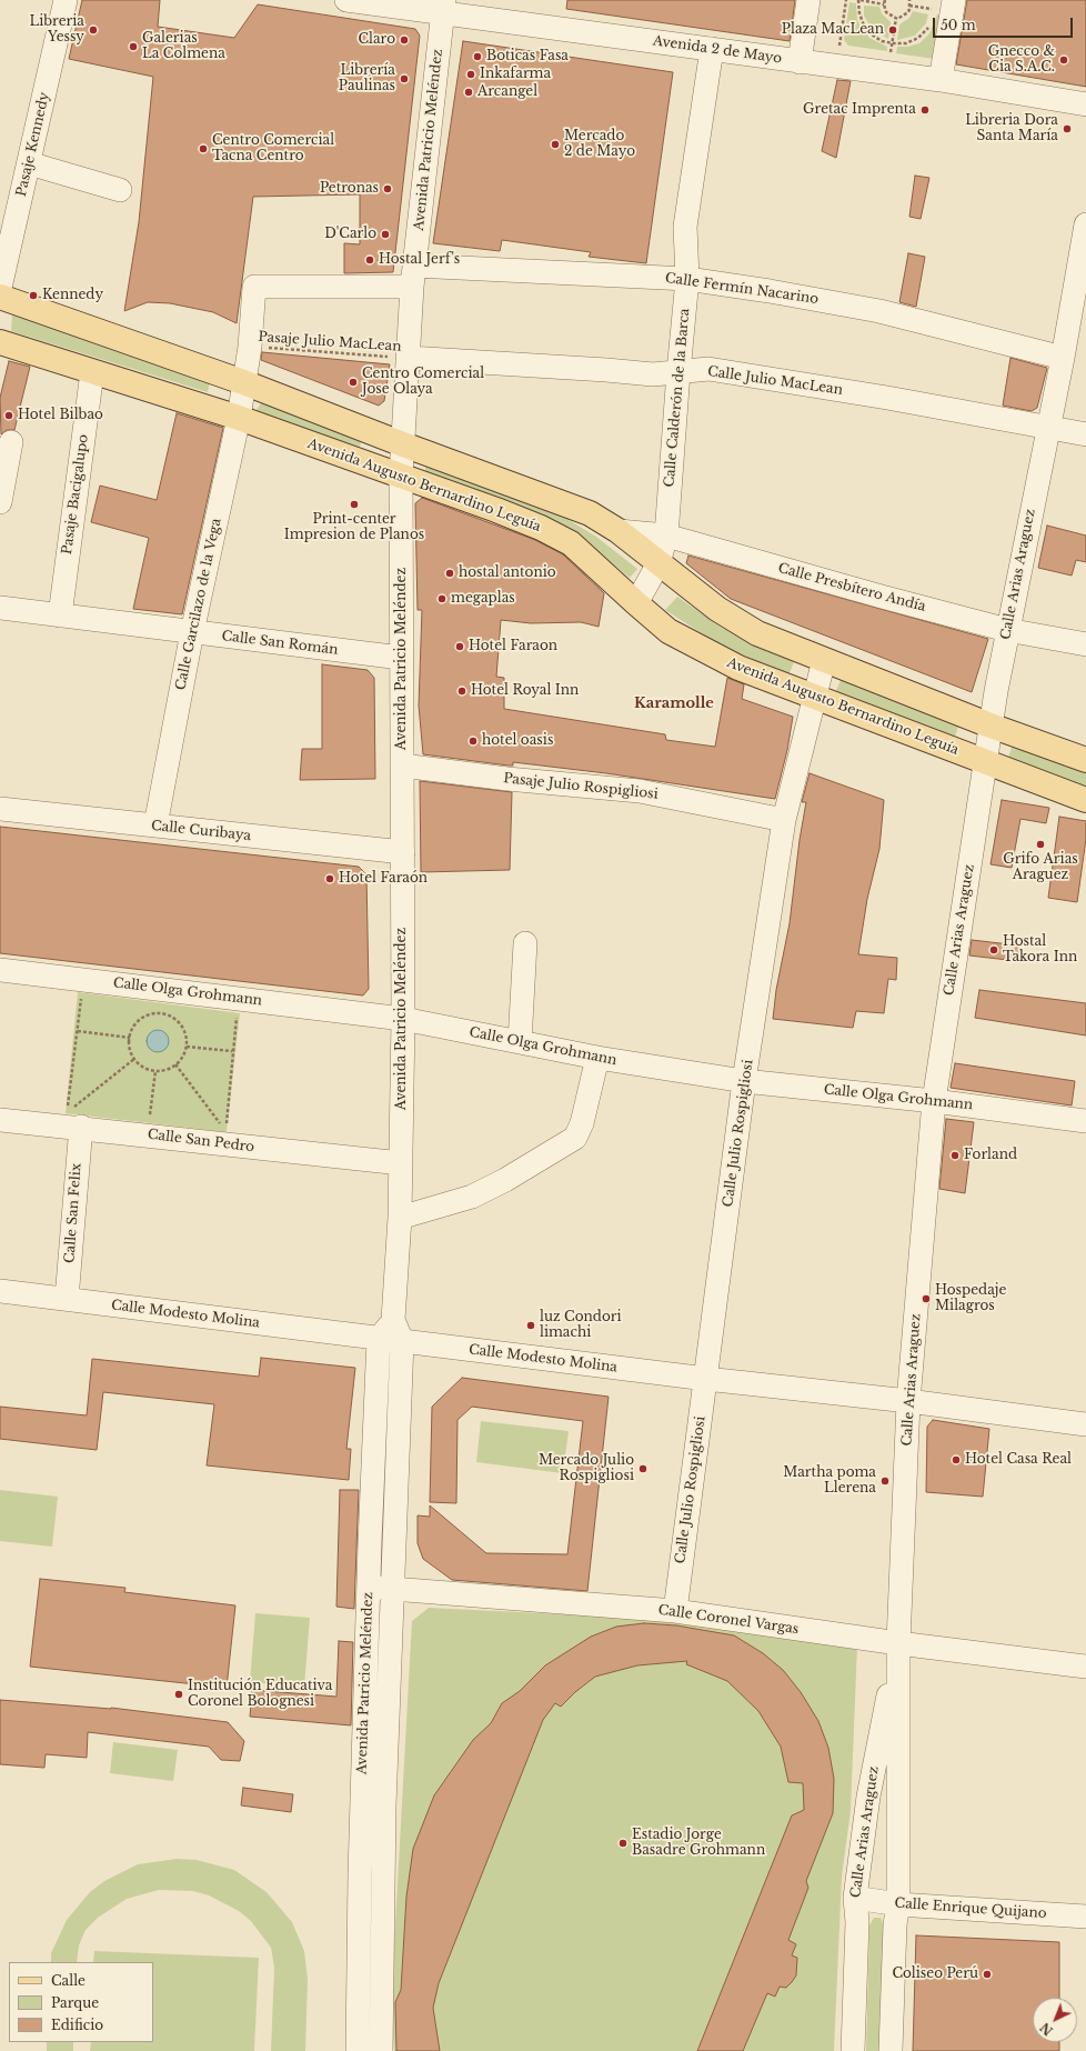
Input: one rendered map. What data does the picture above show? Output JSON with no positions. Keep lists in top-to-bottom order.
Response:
{
  "streets": {
    "main road": ["Avenida Augusto Bernardino Leguía"],
    "street": [
      "Avenida 2 de Mayo",
      "Avenida Patricio Meléndez",
      "Pasaje Kennedy",
      "Calle Fermín Nacarino",
      "Calle Julio MacLean",
      "Calle Calderón de la Barca",
      "Pasaje Bacigalupo",
      "Calle Arias Araguez",
      "Calle Presbítero Andía",
      "Calle Garcilazo de la Vega",
      "Calle San Román",
      "Pasaje Julio Rospigliosi",
      "Calle Curibaya",
      "Calle Olga Grohmann",
      "Calle Julio Rospigliosi",
      "Calle San Pedro",
      "Calle San Felix",
      "Calle Modesto Molina",
      "Calle Coronel Vargas",
      "Calle Enrique Quijano"
    ],
    "path": ["Pasaje Julio MacLean"]
  },
  "crossings": [
    ["Avenida 2 de Mayo", "Avenida Patricio Meléndez"],
    ["Avenida 2 de Mayo", "Calle Calderón de la Barca"],
    ["Avenida Patricio Meléndez", "Calle Fermín Nacarino"],
    ["Avenida Patricio Meléndez", "Pasaje Julio MacLean"],
    ["Avenida Patricio Meléndez", "Calle Julio MacLean"],
    ["Avenida Patricio Meléndez", "Avenida Augusto Bernardino Leguía"],
    ["Avenida Patricio Meléndez", "Calle San Román"],
    ["Avenida Patricio Meléndez", "Pasaje Julio Rospigliosi"],
    ["Avenida Patricio Meléndez", "Calle Curibaya"],
    ["Avenida Patricio Meléndez", "Calle Olga Grohmann"],
    ["Avenida Patricio Meléndez", "Calle San Pedro"],
    ["Avenida Patricio Meléndez", "Calle Modesto Molina"],
    ["Avenida Patricio Meléndez", "Calle Coronel Vargas"],
    ["Calle Fermín Nacarino", "Calle Calderón de la Barca"],
    ["Calle Fermín Nacarino", "Calle Arias Araguez"],
    ["Calle Fermín Nacarino", "Calle Garcilazo de la Vega"],
    ["Pasaje Julio MacLean", "Calle Julio MacLean"],
    ["Pasaje Julio MacLean", "Calle Garcilazo de la Vega"],
    ["Calle Julio MacLean", "Calle Calderón de la Barca"],
    ["Calle Julio MacLean", "Calle Arias Araguez"],
    ["Calle Calderón de la Barca", "Avenida Augusto Bernardino Leguía"],
    ["Calle Calderón de la Barca", "Calle Presbítero Andía"],
    ["Avenida Augusto Bernardino Leguía", "Pasaje Bacigalupo"],
    ["Avenida Augusto Bernardino Leguía", "Calle Arias Araguez"],
    ["Avenida Augusto Bernardino Leguía", "Calle Garcilazo de la Vega"],
    ["Avenida Augusto Bernardino Leguía", "Calle Julio Rospigliosi"],
    ["Pasaje Bacigalupo", "Calle San Román"],
    ["Calle Arias Araguez", "Calle Presbítero Andía"],
    ["Calle Arias Araguez", "Calle Olga Grohmann"],
    ["Calle Arias Araguez", "Calle Modesto Molina"],
    ["Calle Arias Araguez", "Calle Coronel Vargas"],
    ["Calle Arias Araguez", "Calle Enrique Quijano"],
    ["Calle Garcilazo de la Vega", "Calle San Román"],
    ["Calle Garcilazo de la Vega", "Calle Curibaya"],
    ["Pasaje Julio Rospigliosi", "Calle Julio Rospigliosi"],
    ["Calle Olga Grohmann", "Calle Julio Rospigliosi"],
    ["Calle Julio Rospigliosi", "Calle Modesto Molina"],
    ["Calle Julio Rospigliosi", "Calle Coronel Vargas"],
    ["Calle San Pedro", "Calle San Felix"],
    ["Calle San Felix", "Calle Modesto Molina"]
  ],
  "districts": ["Karamolle"],
  "places": [
    "Libreria Yessy",
    "Plaza MacLean",
    "Claro",
    "Galerias La Colmena",
    "Boticas Fasa",
    "Gnecco & Cia S.A.C.",
    "Inkafarma",
    "Librería Paulinas",
    "Arcangel",
    "Gretac Imprenta",
    "Libreria Dora Santa María",
    "Mercado 2 de Mayo",
    "Centro Comercial Tacna Centro",
    "Petronas",
    "D'Carlo",
    "Hostal Jerf's",
    "Kennedy",
    "Centro Comercial Jose Olaya",
    "Hotel Bilbao",
    "Print-center Impresion de Planos",
    "hostal antonio",
    "megaplas",
    "Hotel Faraon",
    "Hotel Royal Inn",
    "hotel oasis",
    "Grifo Arias Araguez",
    "Hotel Faraón",
    "Hostal Takora Inn",
    "Forland",
    "Hospedaje Milagros",
    "luz Condori limachi",
    "Hotel Casa Real",
    "Mercado Julio Rospigliosi",
    "Martha poma Llerena",
    "Institución Educativa Coronel Bolognesi",
    "Estadio Jorge Basadre Grohmann",
    "Coliseo Perú"
  ],
  "legend": ["Calle", "Parque", "Edificio"],
  "scale_bar": "50 m",
  "north": "bottom left"
}
